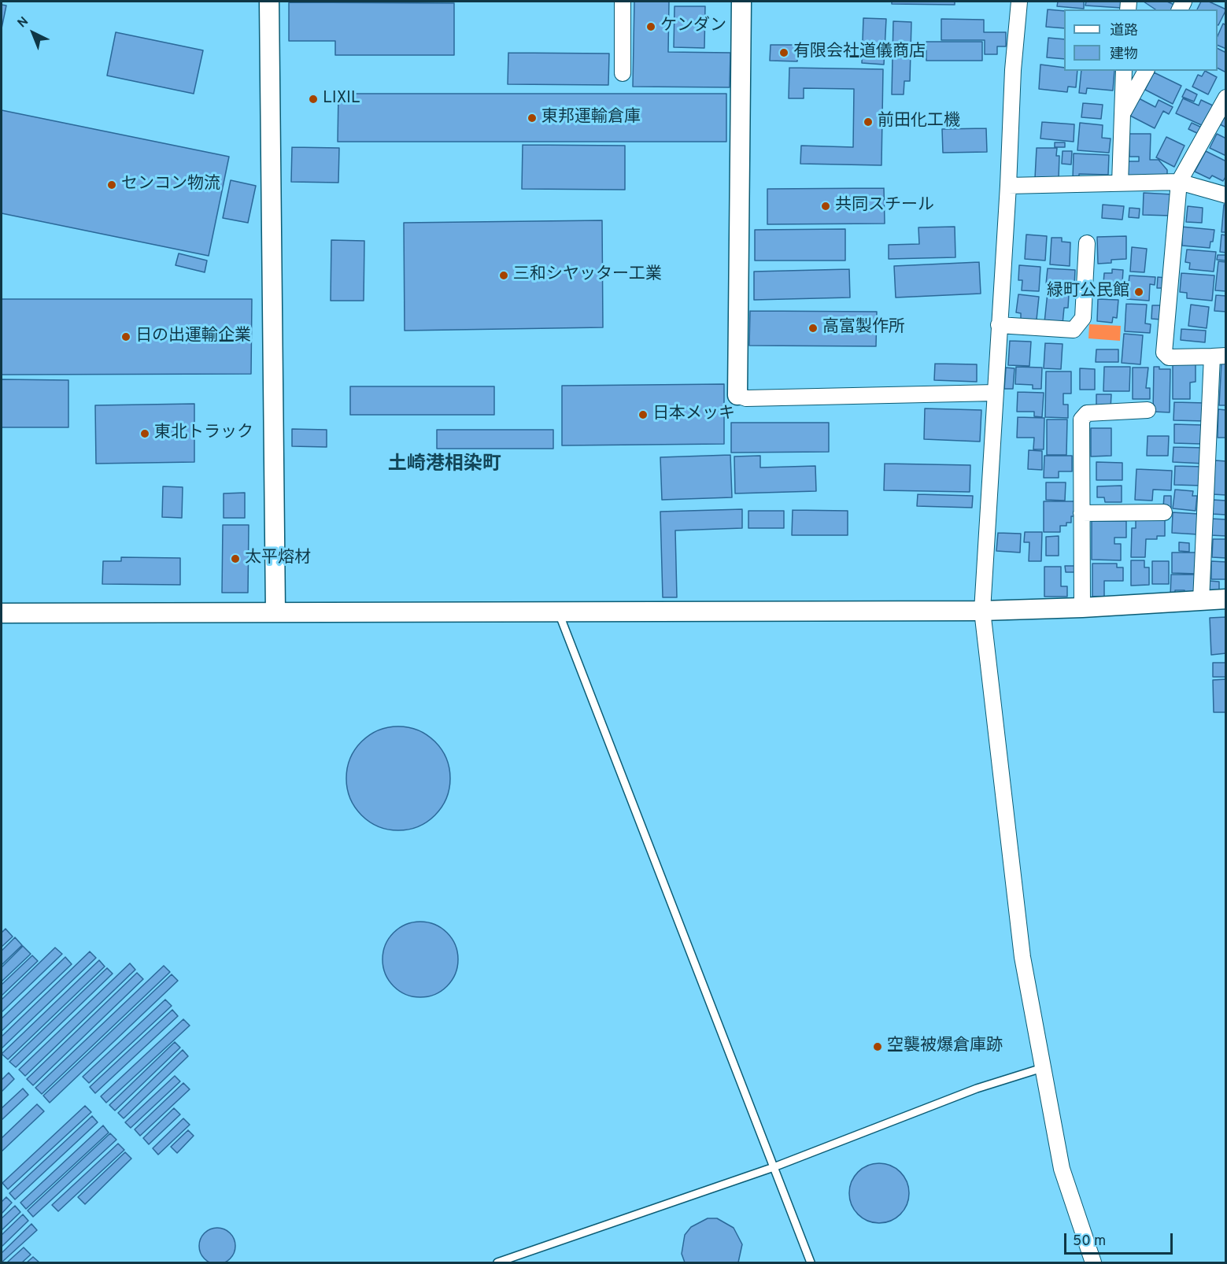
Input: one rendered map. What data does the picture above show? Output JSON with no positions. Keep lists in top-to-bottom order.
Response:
{
  "districts": ["土崎港相染町"],
  "places": [
    "ケンダン",
    "有限会社道儀商店",
    "LIXIL",
    "東邦運輸倉庫",
    "前田化工機",
    "センコン物流",
    "共同スチール",
    "三和シヤッター工業",
    "緑町公民館",
    "高富製作所",
    "日の出運輸企業",
    "日本メッキ",
    "東北トラック",
    "太平熔材",
    "空襲被爆倉庫跡"
  ],
  "legend": ["道路", "建物"],
  "scale_bar": "50 m",
  "north": "top left"
}
